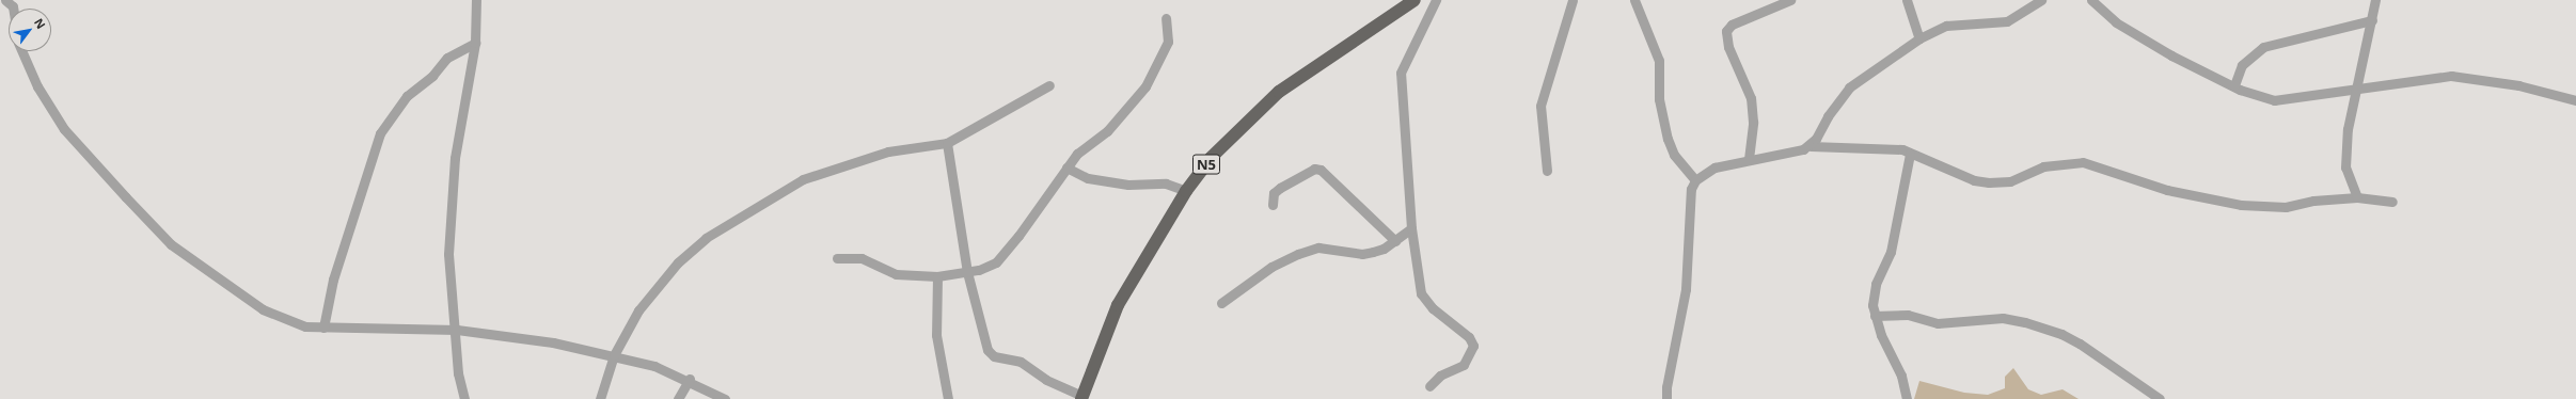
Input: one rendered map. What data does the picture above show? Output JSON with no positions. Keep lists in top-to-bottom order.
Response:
{
  "streets": {
    "highway": ["N5"]
  },
  "north": "top right"
}
